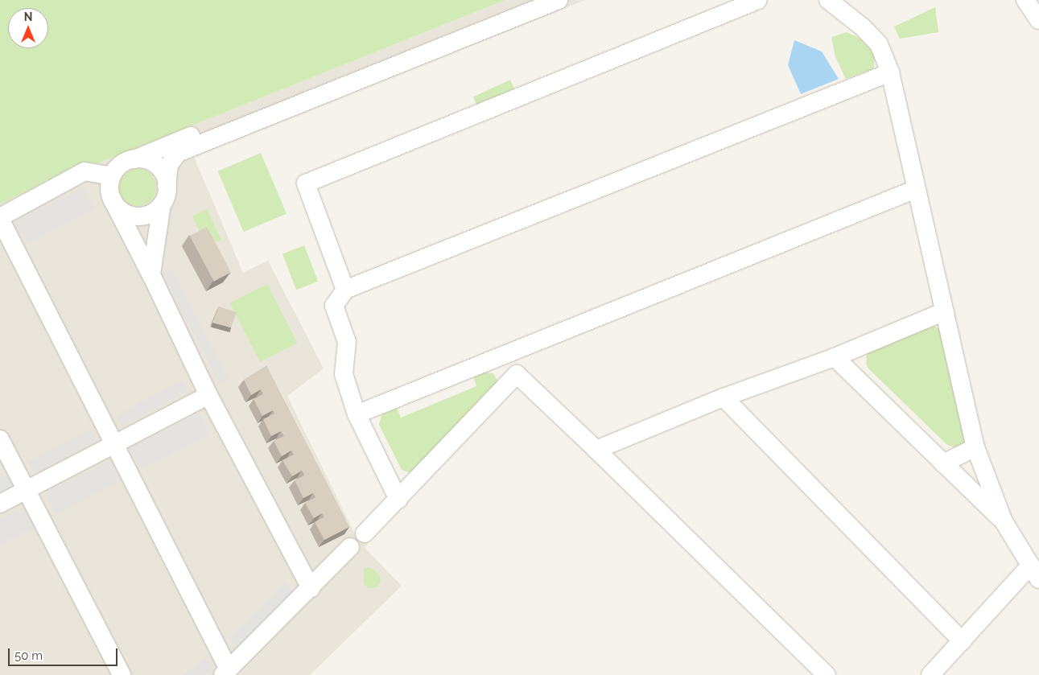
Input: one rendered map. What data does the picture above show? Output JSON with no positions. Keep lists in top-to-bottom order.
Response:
{
  "scale_bar": "50 m",
  "north": "top"
}
